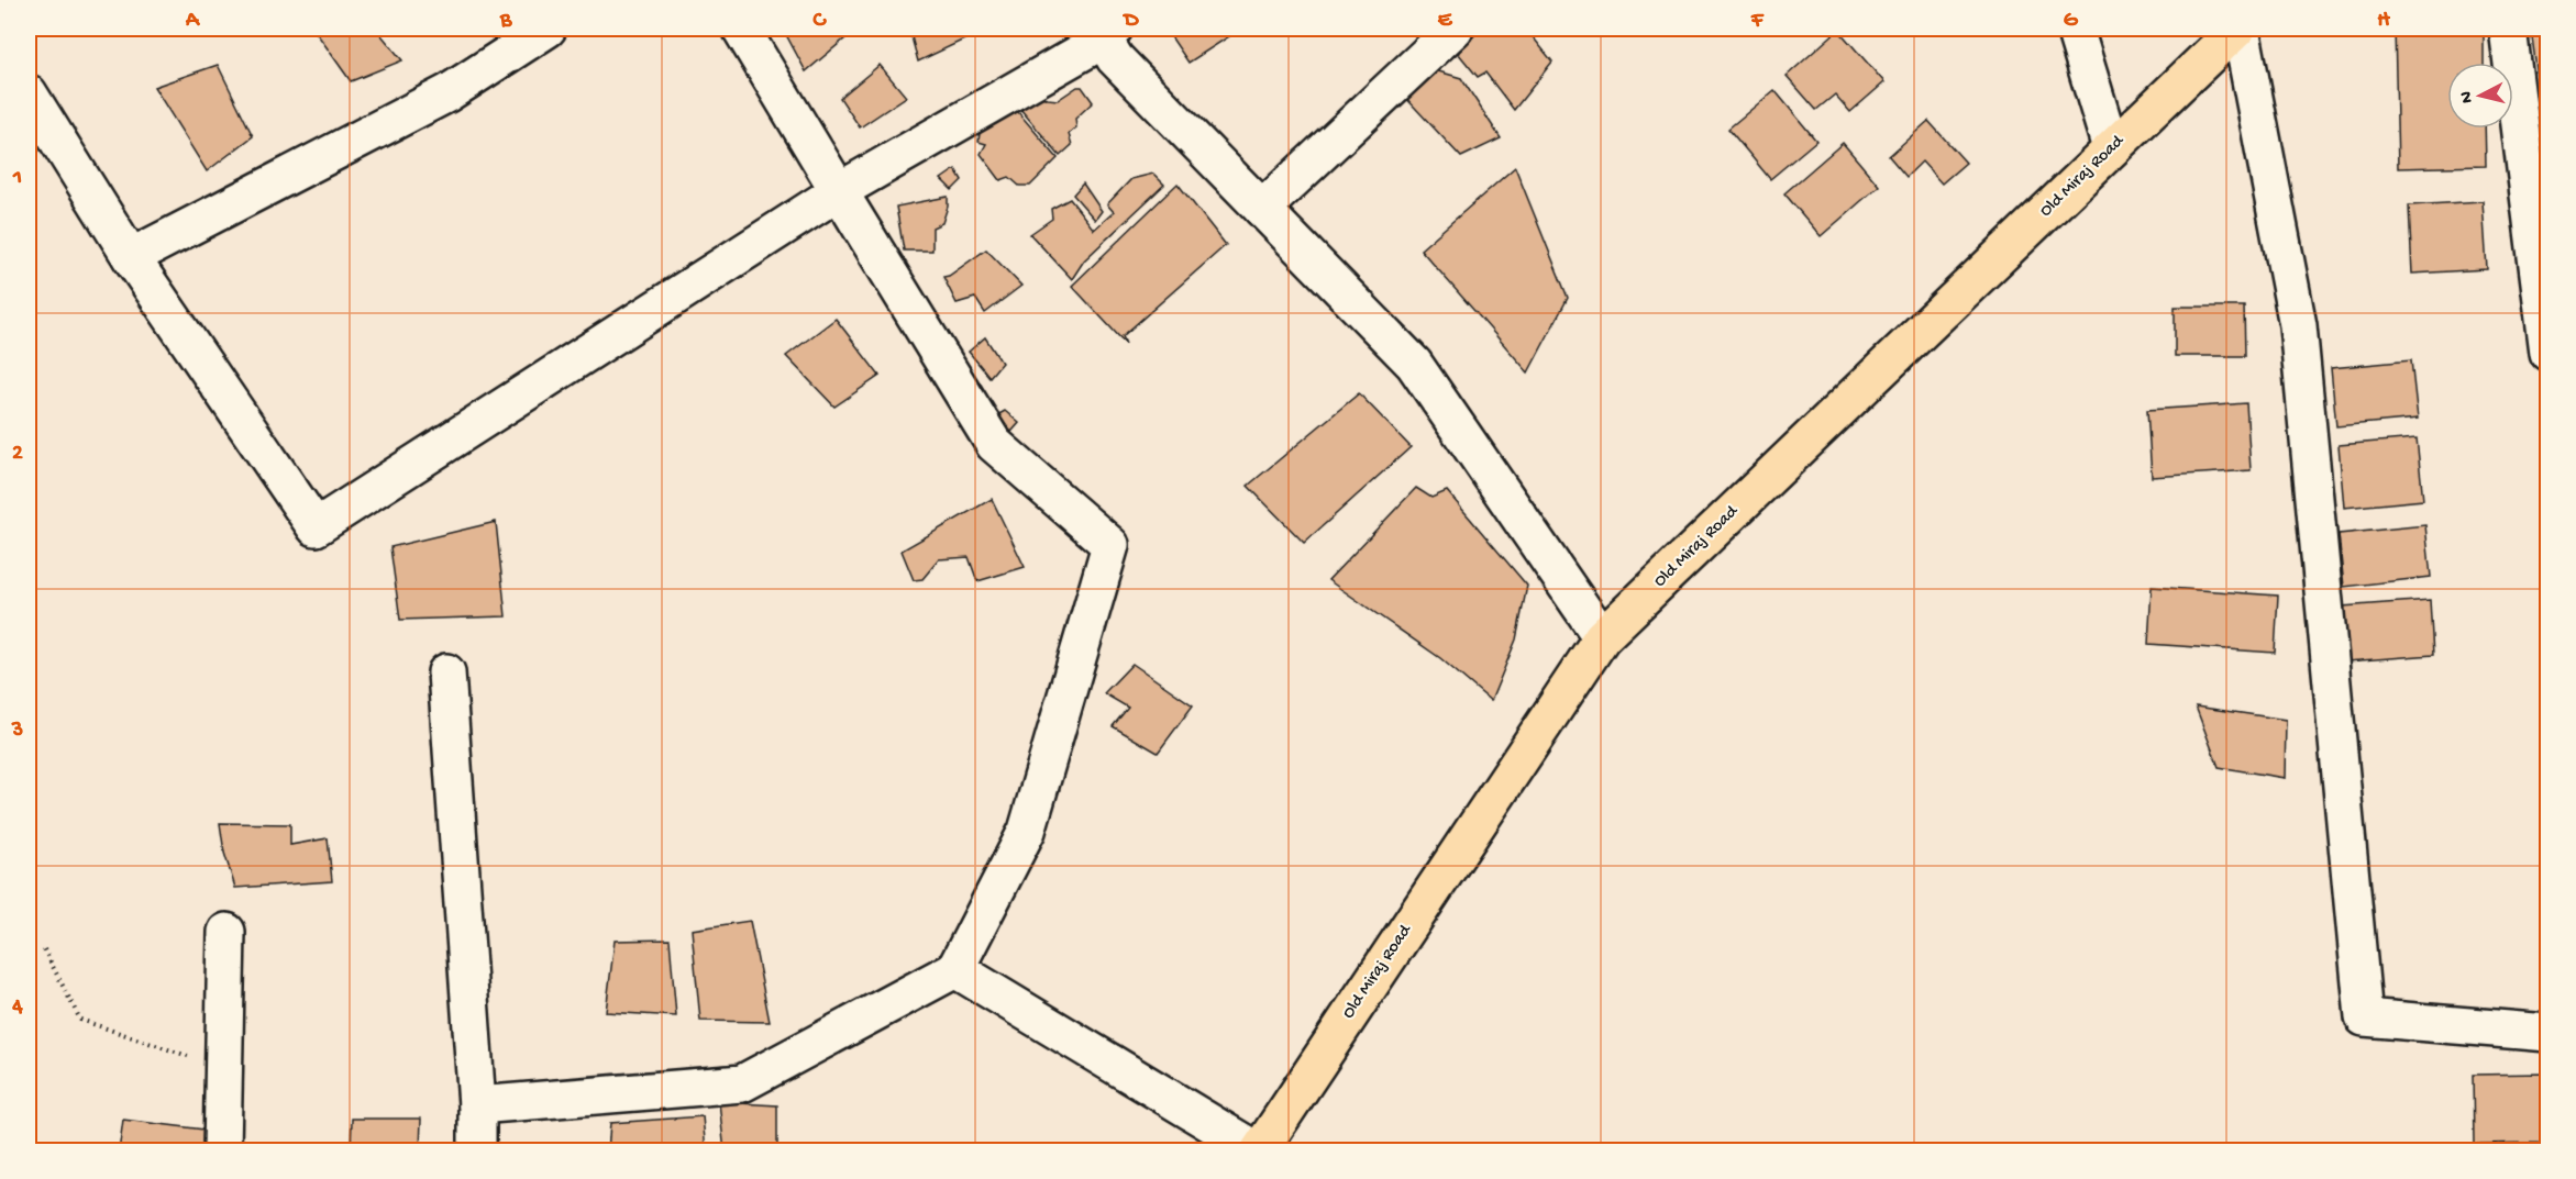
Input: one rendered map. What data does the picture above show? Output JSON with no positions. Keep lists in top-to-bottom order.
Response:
{
  "streets": {
    "main road": ["Old Miraj Road"]
  },
  "north": "left",
  "grid": {
    "columns": [
      "A",
      "B",
      "C",
      "D",
      "E",
      "F",
      "G",
      "H"
    ],
    "rows": [
      "1",
      "2",
      "3",
      "4"
    ]
  }
}
